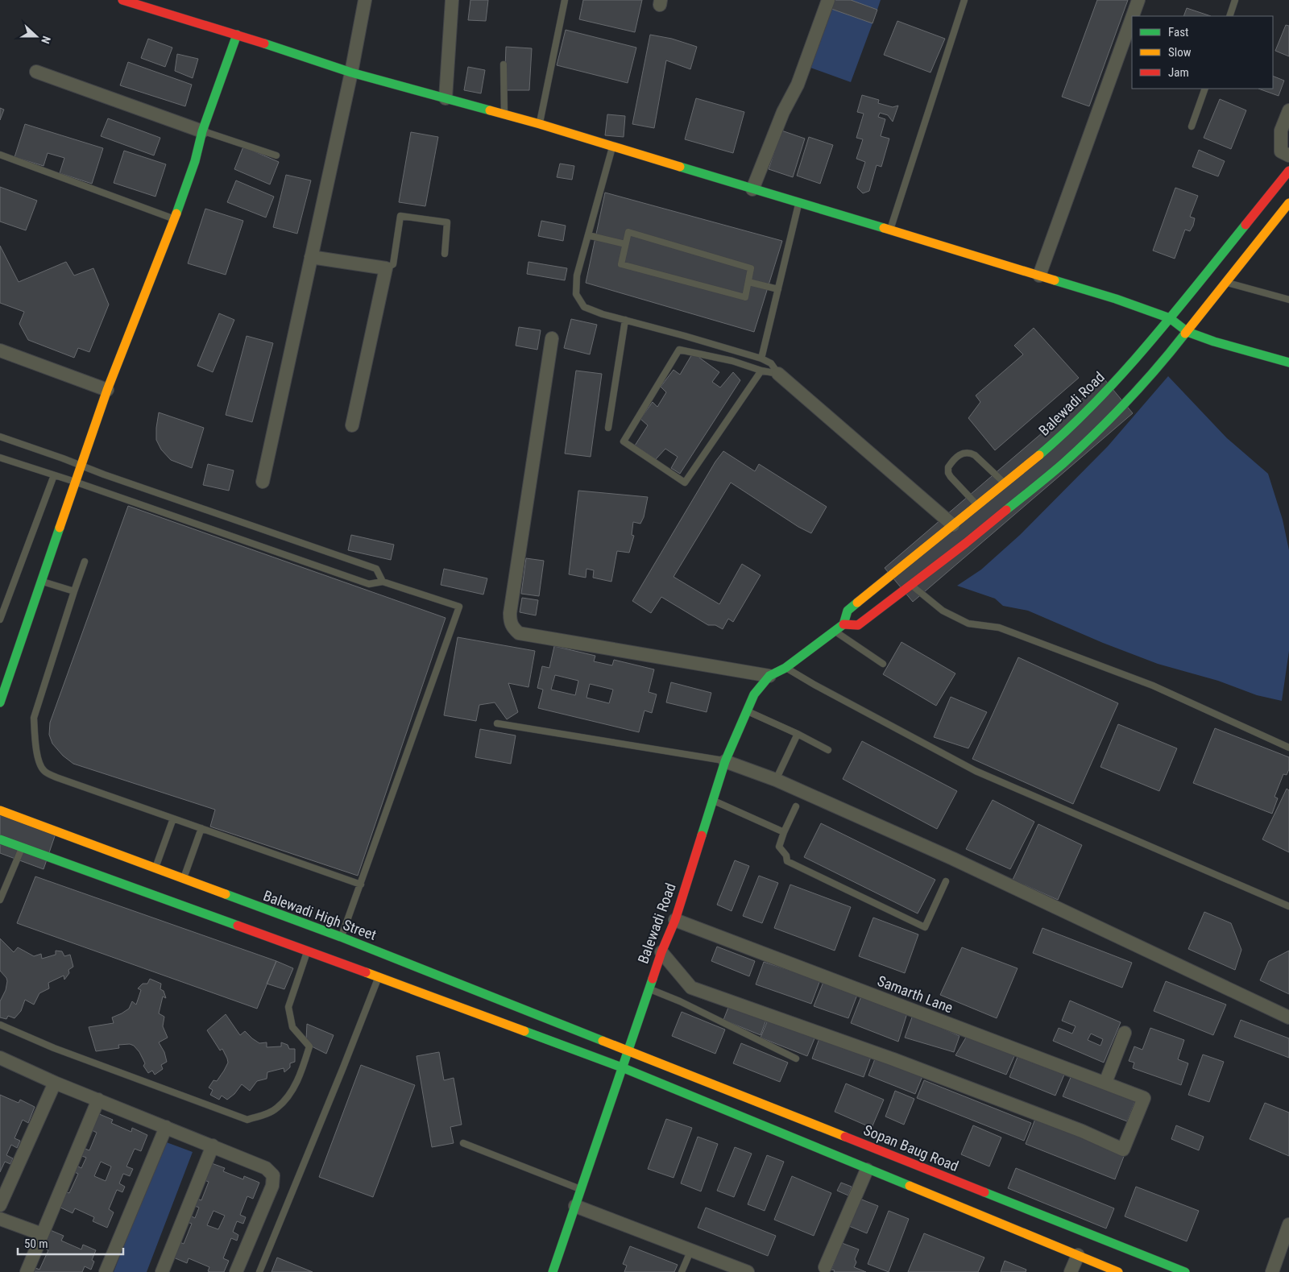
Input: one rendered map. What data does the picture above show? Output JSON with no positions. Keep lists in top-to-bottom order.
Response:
{
  "streets": {
    "street": [
      "Balewadi Road",
      "Balewadi High Street",
      "Samarth Lane",
      "Sopan Baug Road"
    ]
  },
  "crossings": [
    ["Balewadi Road", "Balewadi High Street"],
    ["Balewadi Road", "Samarth Lane"],
    ["Balewadi Road", "Sopan Baug Road"],
    ["Balewadi High Street", "Sopan Baug Road"]
  ],
  "legend": ["Fast", "Slow", "Jam"],
  "scale_bar": "50 m",
  "north": "right"
}
